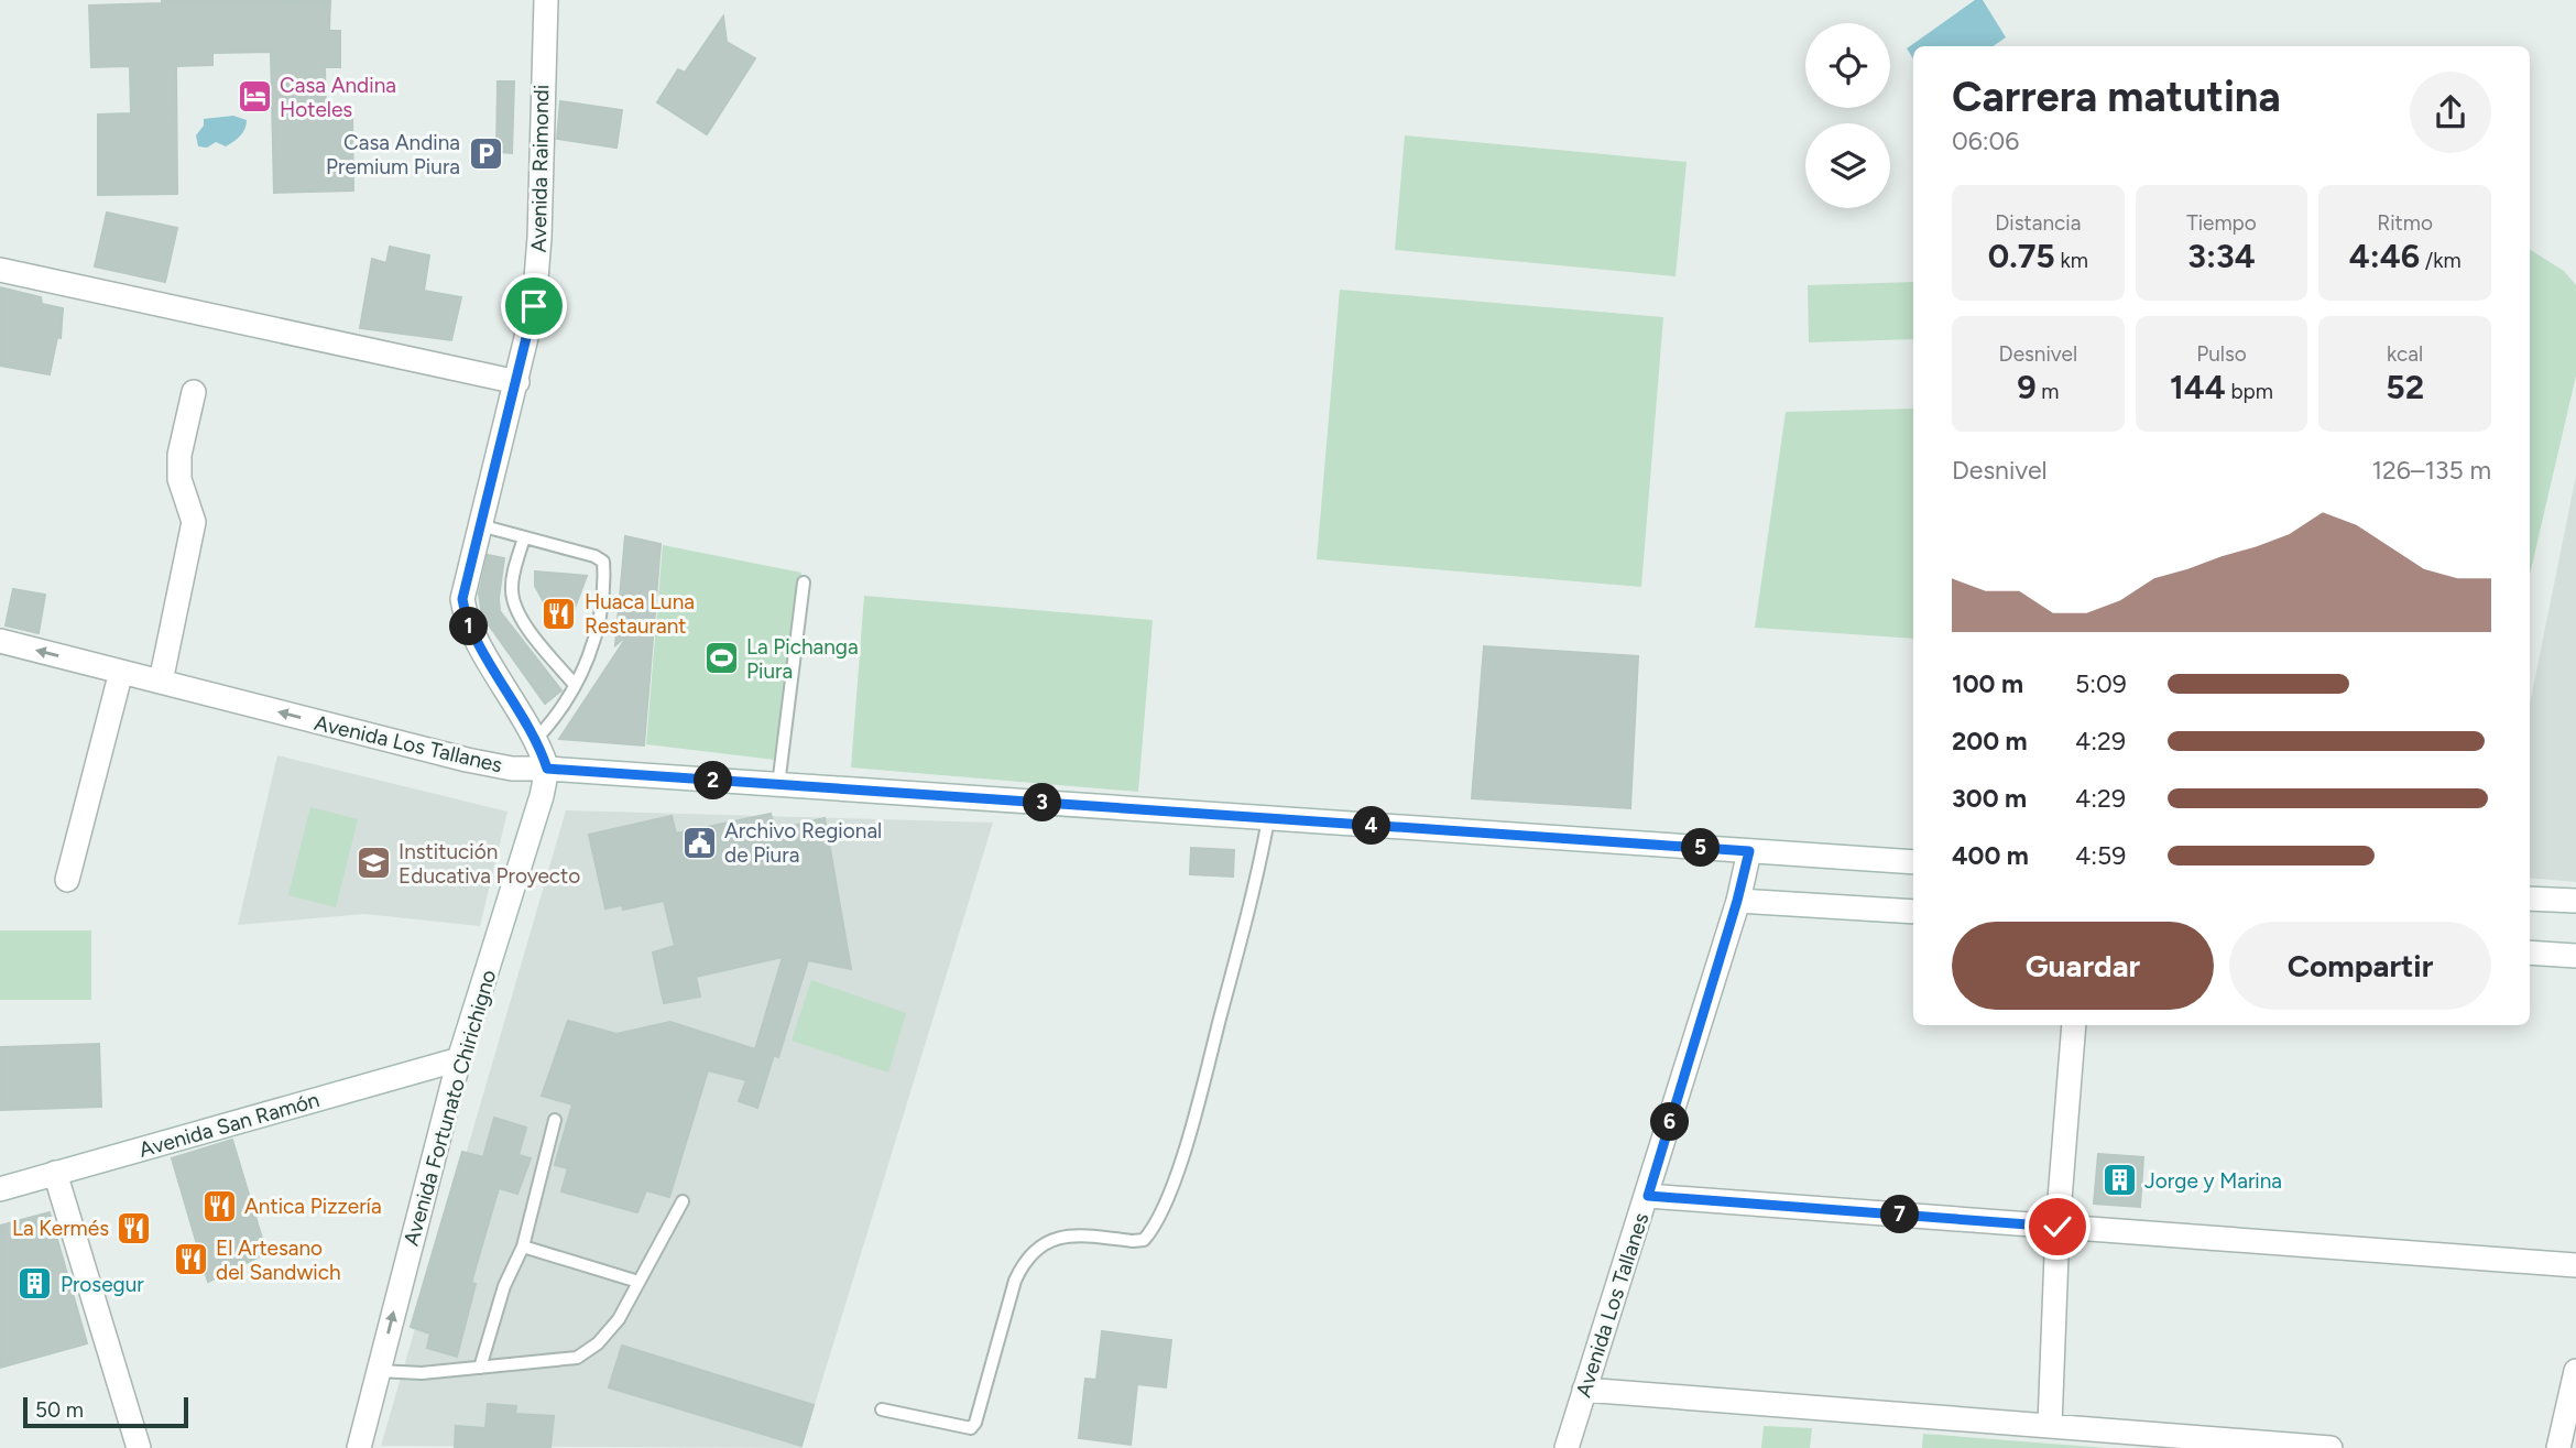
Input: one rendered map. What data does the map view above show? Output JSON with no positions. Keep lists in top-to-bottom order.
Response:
{
  "streets": {
    "street": [
      "Avenida Raimondi",
      "Avenida Los Tallanes",
      "Avenida Fortunato Chirichigno",
      "Avenida San Ramón"
    ]
  },
  "crossings": [
    ["Avenida Raimondi", "Avenida Los Tallanes"],
    ["Avenida Raimondi", "Avenida Fortunato Chirichigno"],
    ["Avenida Los Tallanes", "Avenida Fortunato Chirichigno"],
    ["Avenida Fortunato Chirichigno", "Avenida San Ramón"]
  ],
  "one_way": ["Avenida Fortunato Chirichigno"],
  "places": {
    "hotel": ["Casa Andina Hoteles"],
    "parking": ["Casa Andina Premium Piura"],
    "restaurant": [
      "Huaca Luna Restaurant",
      "Antica Pizzería",
      "La Kermés",
      "El Artesano del Sandwich"
    ],
    "sports": ["La Pichanga Piura"],
    "public building": ["Archivo Regional de Piura"],
    "school or university": ["Institución Educativa Proyecto"],
    "building": ["Jorge y Marina", "Prosegur"]
  },
  "scale_bar": "50 m",
  "page": {
    "heading": ["Carrera matutina", "06:06"],
    "stats": [
      ["Distancia", "0.75 km"],
      ["Tiempo", "3:34"],
      ["Ritmo", "4:46 /km"],
      ["Desnivel", "9 m"],
      ["Pulso", "144 bpm"],
      ["kcal", "52"]
    ],
    "chart": ["Desnivel", "126–135 m"],
    "pins": [
      "1",
      "2",
      "3",
      "4",
      "5",
      "6",
      "7"
    ],
    "list": [
      {
        "name": "100 m",
        "note": "5:09"
      },
      {
        "name": "200 m",
        "note": "4:29"
      },
      {
        "name": "300 m",
        "note": "4:29"
      },
      {
        "name": "400 m",
        "note": "4:59"
      }
    ],
    "buttons": ["Guardar", "Compartir"],
    "scale": "50 m"
  }
}
